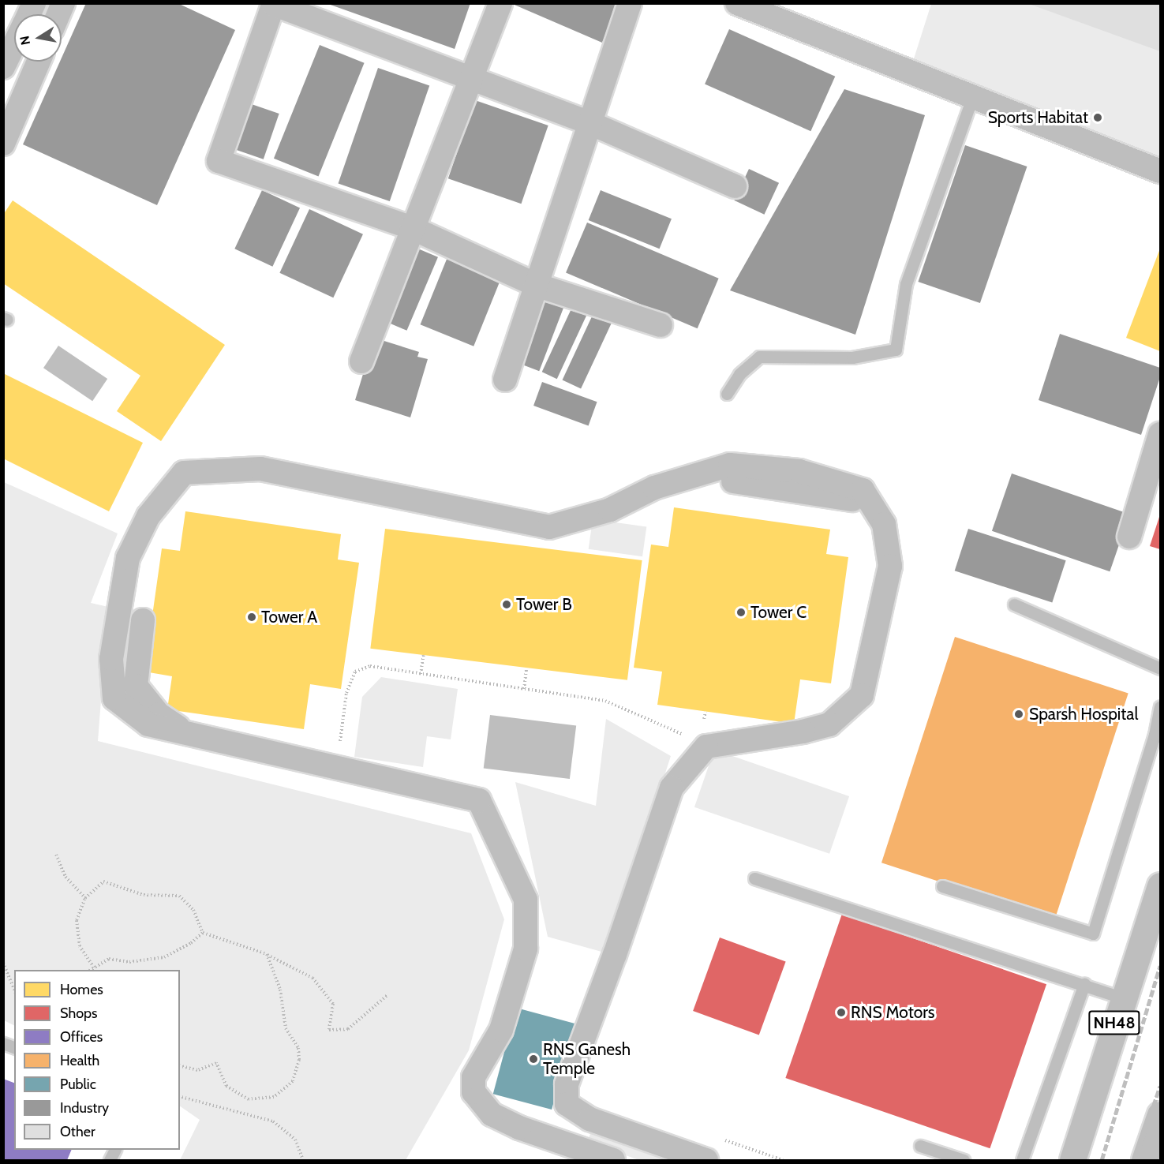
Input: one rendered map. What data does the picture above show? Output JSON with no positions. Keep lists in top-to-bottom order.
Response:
{
  "streets": {
    "highway": ["NH48"]
  },
  "places": [
    "Sports Habitat",
    "Tower B",
    "Tower C",
    "Tower A",
    "Sparsh Hospital",
    "RNS Motors",
    "RNS Ganesh Temple"
  ],
  "legend": [
    "Homes",
    "Shops",
    "Offices",
    "Health",
    "Public",
    "Industry",
    "Other"
  ],
  "north": "left"
}
